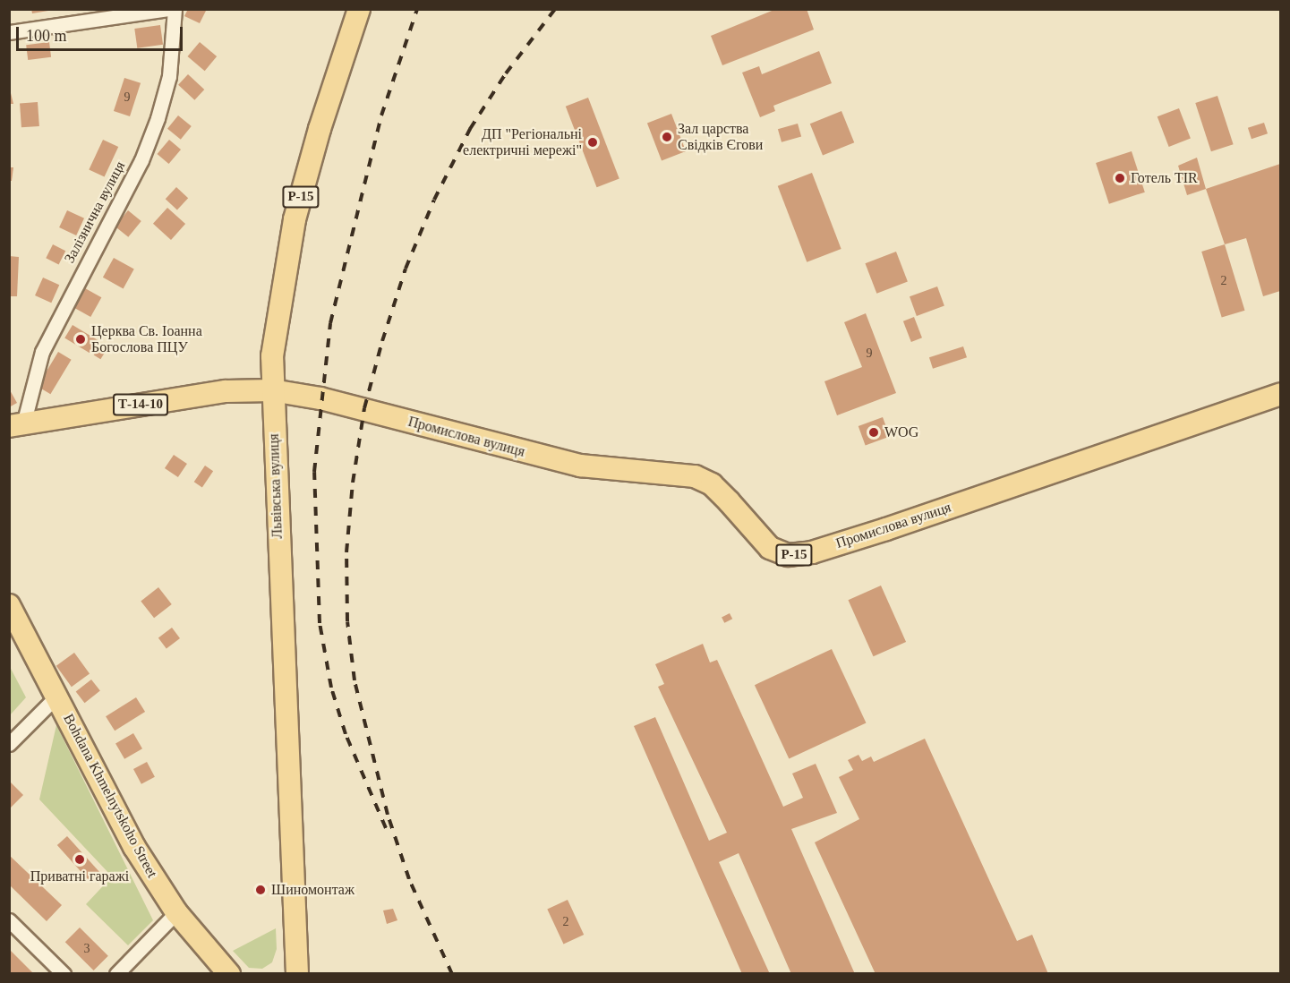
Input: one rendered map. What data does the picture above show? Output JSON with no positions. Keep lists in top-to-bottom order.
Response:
{
  "streets": {
    "main road": [
      "Р-15",
      "Т-14-10",
      "Промислова вулиця",
      "Львівська вулиця",
      "Bohdana Khmelnytskoho Street"
    ],
    "street": ["Залізнична вулиця"]
  },
  "crossings": [
    ["Залізнична вулиця", "Т-14-10"],
    ["Т-14-10", "Промислова вулиця"],
    ["Т-14-10", "Львівська вулиця"],
    ["Промислова вулиця", "Львівська вулиця"]
  ],
  "places": [
    "Зал царства Свідків Єгови",
    "ДП \"Регіональні електричні мережі\"",
    "Готель TIR",
    "Церква Св. Іоанна Богослова ПЦУ",
    "WOG",
    "Приватні гаражі",
    "Шиномонтаж"
  ],
  "house_numbers": [
    "9",
    "2",
    "9",
    "2",
    "3"
  ],
  "scale_bar": "100 m"
}
